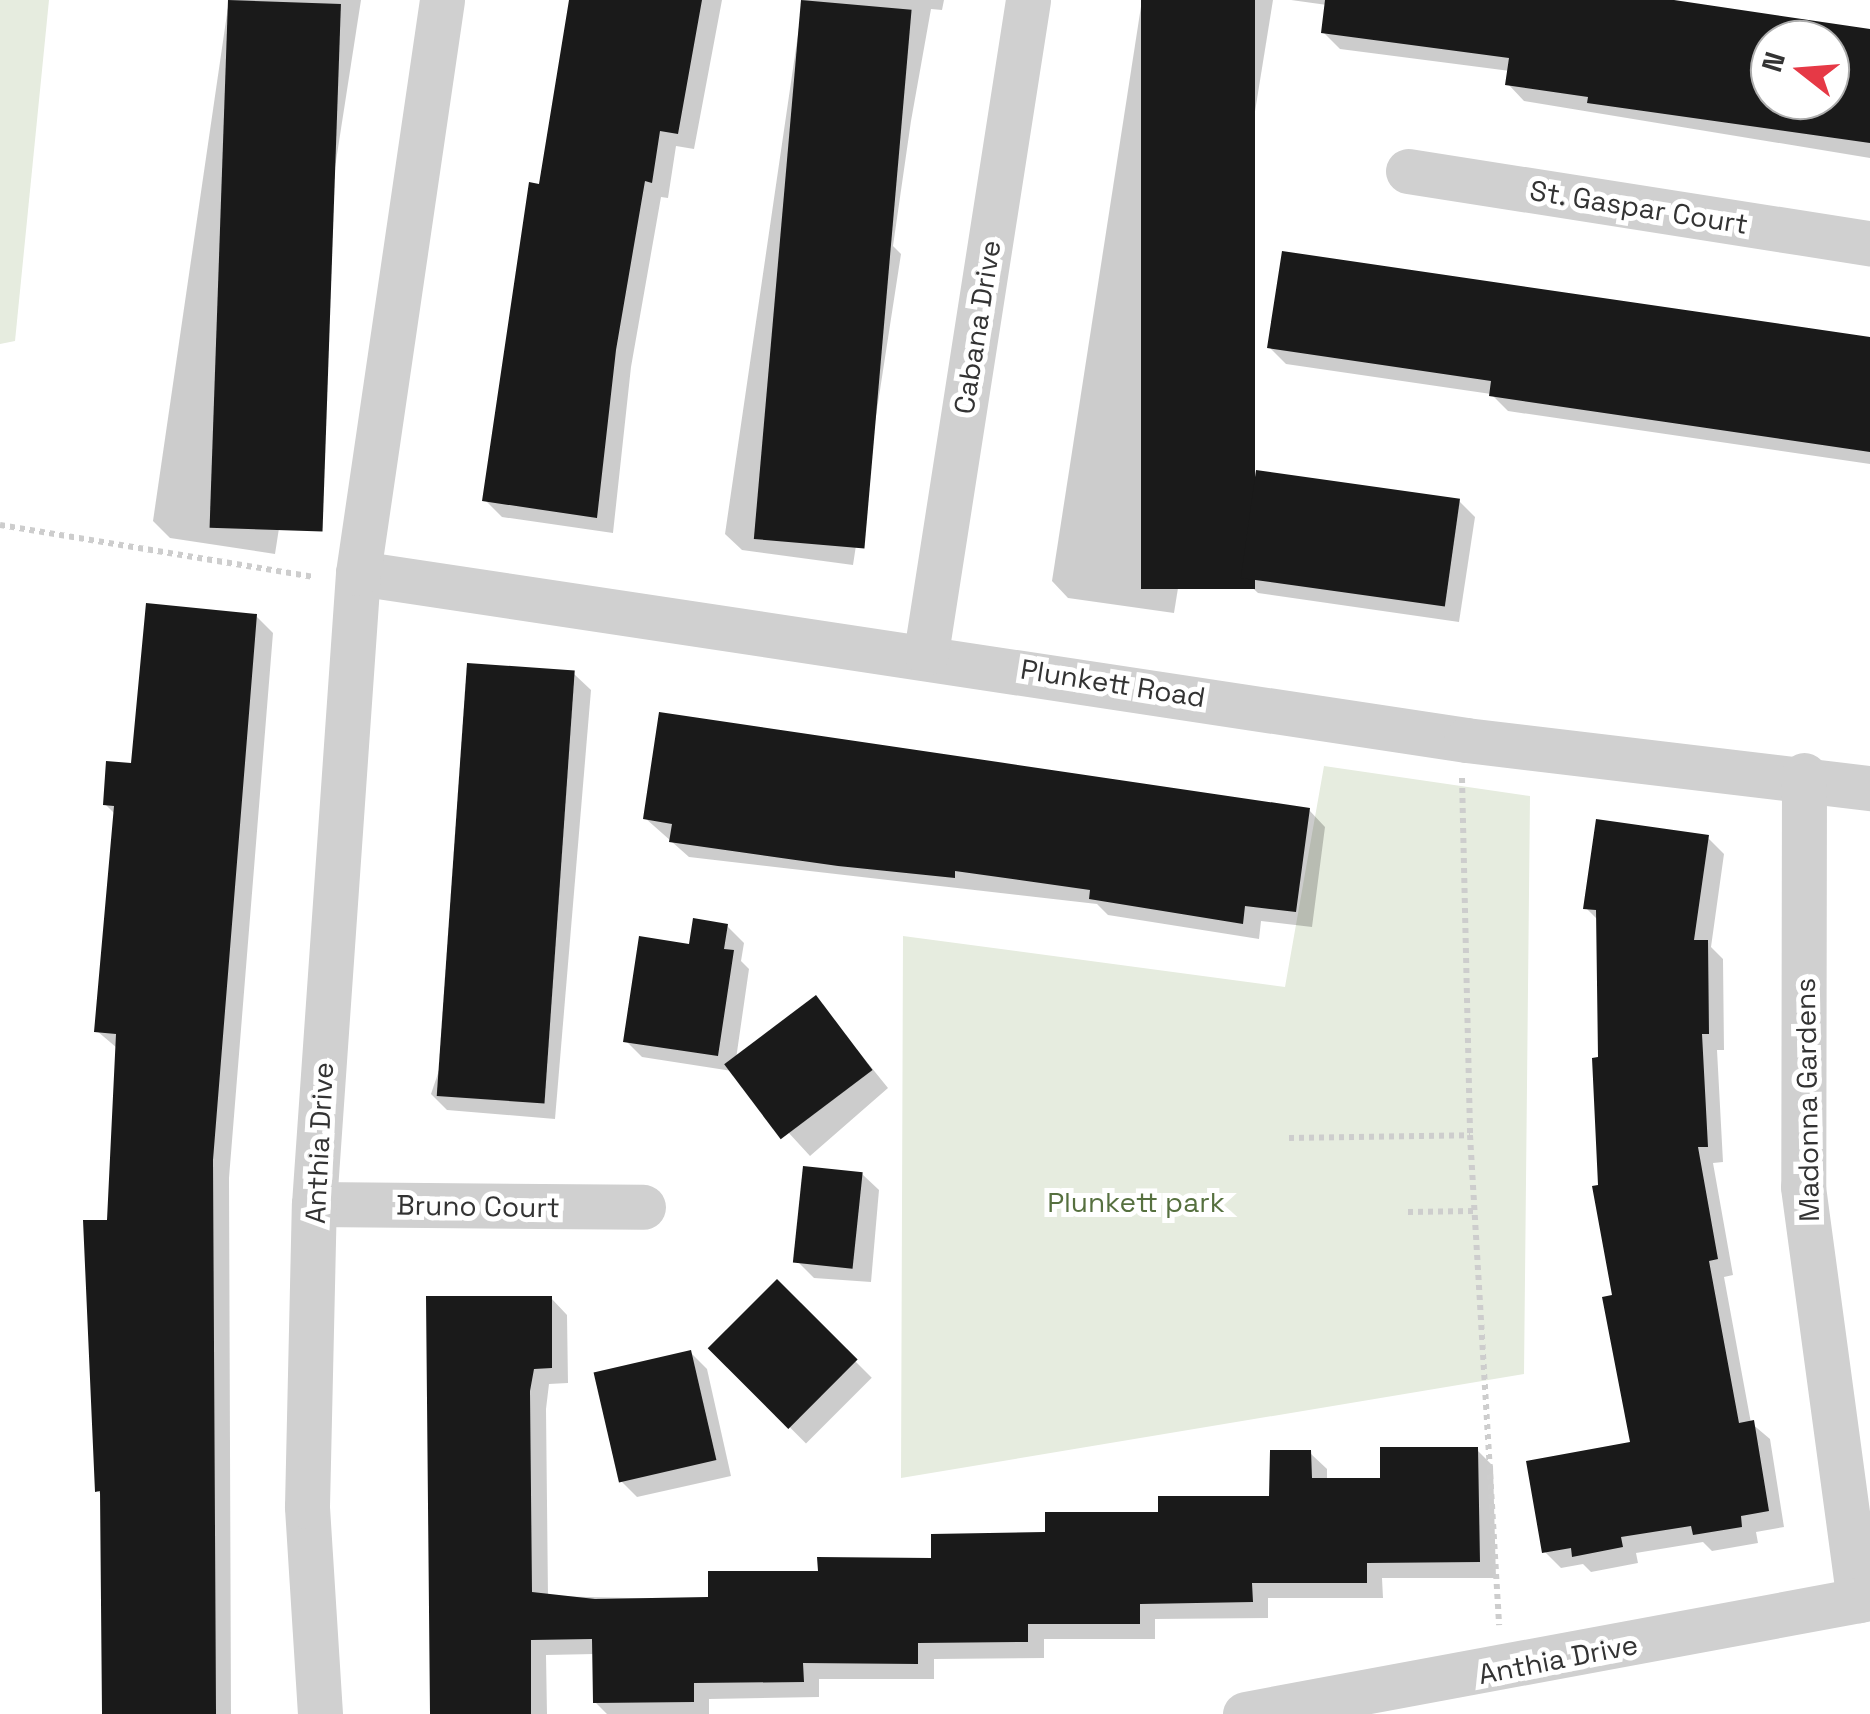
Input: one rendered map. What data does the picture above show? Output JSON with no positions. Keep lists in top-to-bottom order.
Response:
{
  "streets": {
    "street": [
      "St. Gaspar Court",
      "Cabana Drive",
      "Plunkett Road",
      "Madonna Gardens",
      "Anthia Drive",
      "Bruno Court"
    ]
  },
  "crossings": [
    ["Cabana Drive", "Plunkett Road"],
    ["Plunkett Road", "Madonna Gardens"],
    ["Plunkett Road", "Anthia Drive"],
    ["Madonna Gardens", "Anthia Drive"],
    ["Anthia Drive", "Bruno Court"]
  ],
  "parks": ["Plunkett park"],
  "north": "left"
}
